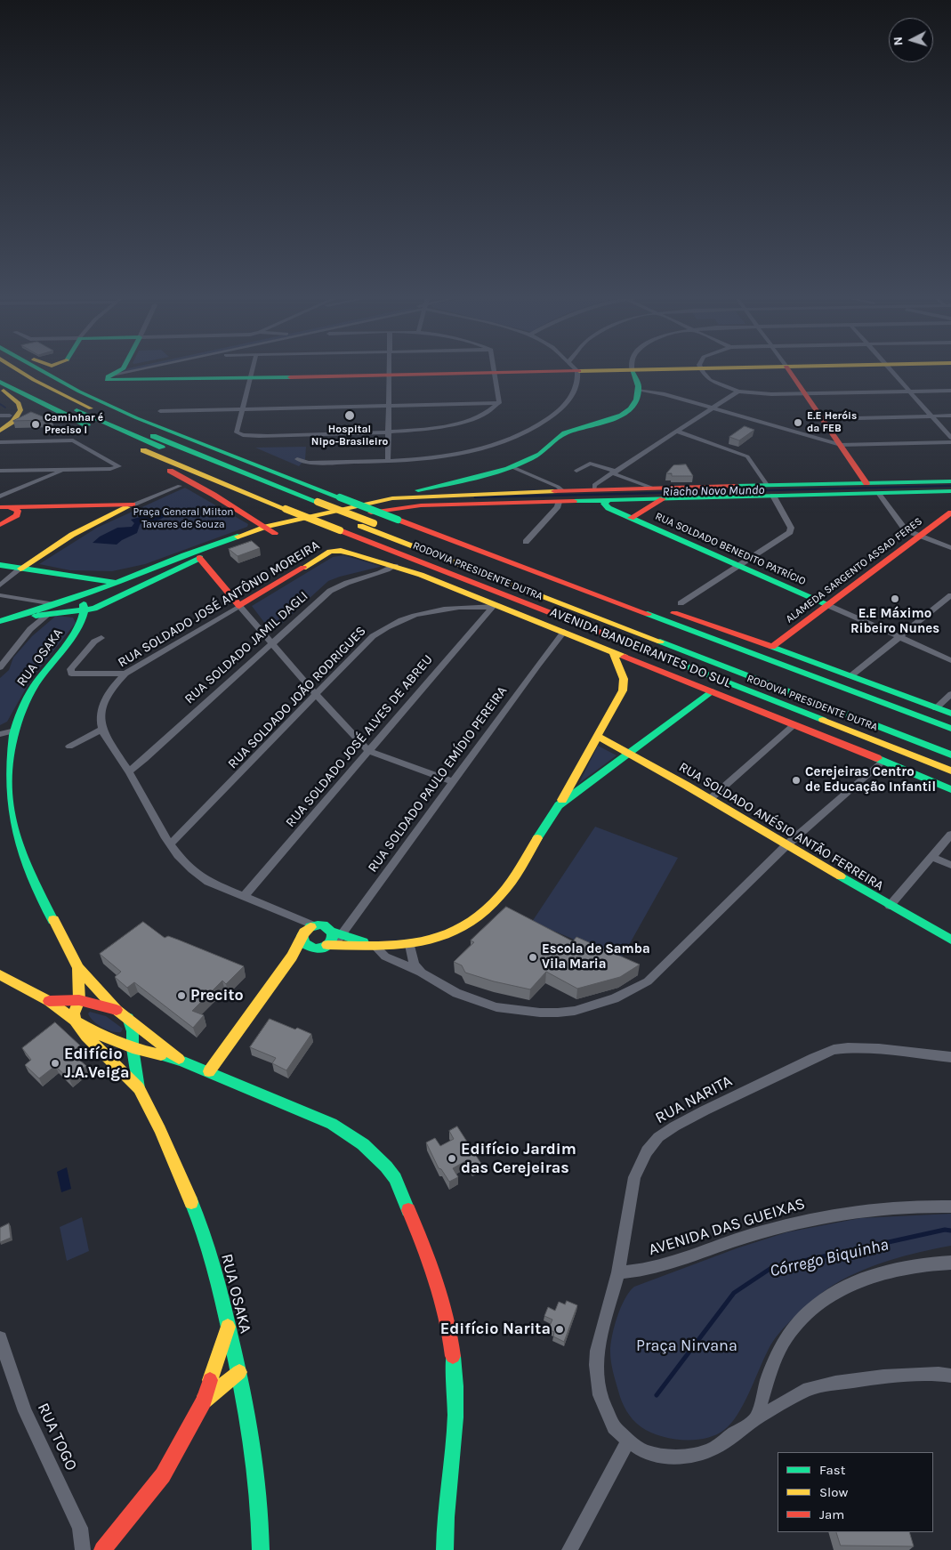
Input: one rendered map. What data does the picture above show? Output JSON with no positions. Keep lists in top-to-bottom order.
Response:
{
  "streets": {
    "main road": [
      "RUA SOLDADO BENEDITO PATRÍCIO",
      "ALAMEDA SARGENTO ASSAD FERES",
      "RODOVIA PRESIDENTE DUTRA",
      "RUA SOLDADO JOSÉ ANTÔNIO MOREIRA",
      "AVENIDA BANDEIRANTES DO SUL",
      "RUA OSAKA",
      "RUA SOLDADO ANÉSIO ANTÃO FERREIRA"
    ],
    "street": [
      "RUA SOLDADO JAMIL DAGLI",
      "RUA SOLDADO JOÃO RODRIGUES",
      "RUA SOLDADO JOSÉ ALVES DE ABREU",
      "RUA SOLDADO PAULO EMÍDIO PEREIRA",
      "RUA NARITA",
      "AVENIDA DAS GUEIXAS",
      "RUA TOGO"
    ]
  },
  "crossings": [
    ["RUA SOLDADO BENEDITO PATRÍCIO", "ALAMEDA SARGENTO ASSAD FERES"],
    ["RUA SOLDADO JOSÉ ANTÔNIO MOREIRA", "AVENIDA BANDEIRANTES DO SUL"],
    ["RUA SOLDADO JAMIL DAGLI", "AVENIDA BANDEIRANTES DO SUL"],
    ["AVENIDA BANDEIRANTES DO SUL", "RUA SOLDADO JOÃO RODRIGUES"],
    ["AVENIDA BANDEIRANTES DO SUL", "RUA SOLDADO JOSÉ ALVES DE ABREU"],
    ["AVENIDA BANDEIRANTES DO SUL", "RUA SOLDADO PAULO EMÍDIO PEREIRA"],
    ["RUA SOLDADO JOÃO RODRIGUES", "RUA SOLDADO JOSÉ ALVES DE ABREU"],
    ["RUA NARITA", "AVENIDA DAS GUEIXAS"]
  ],
  "water": ["Riacho Novo Mundo", "Córrego Biquinha"],
  "parks": ["Praça General Milton Tavares de Souza", "Praça Nirvana"],
  "places": [
    "Hospital Nipo-Brasileiro",
    "E.E Heróis da FEB",
    "Caminhar é Preciso I",
    "E.E Máximo Ribeiro Nunes",
    "Cerejeiras Centro de Educação Infantil",
    "Escola de Samba Vila Maria",
    "Precito",
    "Edifício J.A.Veiga",
    "Edifício Jardim das Cerejeiras",
    "Edifício Narita"
  ],
  "legend": ["Fast", "Slow", "Jam"],
  "north": "left"
}
